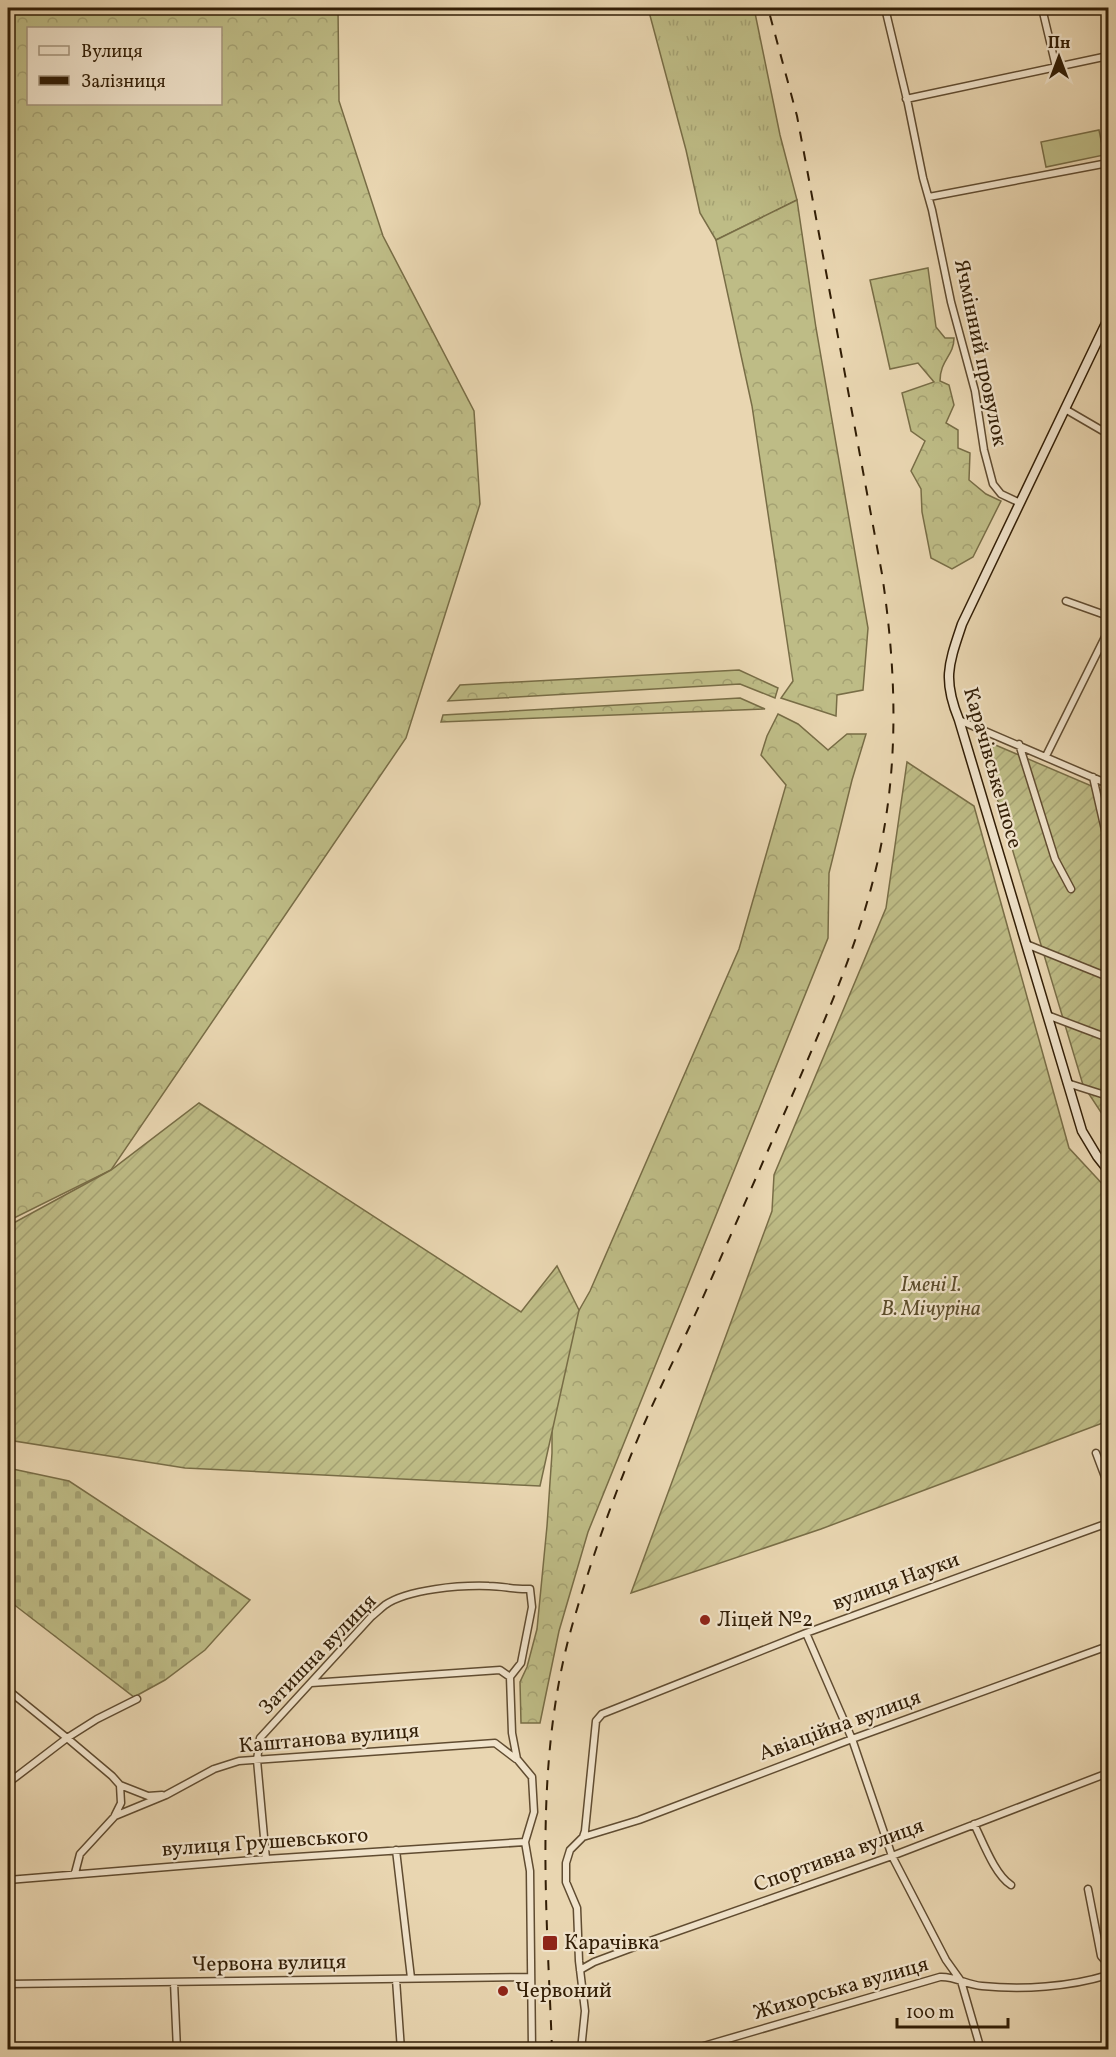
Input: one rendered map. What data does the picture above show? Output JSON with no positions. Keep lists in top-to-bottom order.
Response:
{
  "streets": {
    "main road": ["Карачівське шосе"],
    "street": [
      "Ячмінний провулок",
      "вулиця Науки",
      "Затишна вулиця",
      "Авіаційна вулиця",
      "Каштанова вулиця",
      "вулиця Грушевського",
      "Спортивна вулиця",
      "Червона вулиця",
      "Жихорська вулиця"
    ]
  },
  "crossings": [
    ["Ячмінний провулок", "Карачівське шосе"],
    ["вулиця Науки", "Авіаційна вулиця"],
    ["Затишна вулиця", "Каштанова вулиця"],
    ["Каштанова вулиця", "вулиця Грушевського"]
  ],
  "parks": ["Імені І. В. Мічуріна"],
  "places": {
    "other": ["Ліцей №2", "Червоний"],
    "transit": ["Карачівка"]
  },
  "legend": ["Вулиця", "Залізниця"],
  "scale_bar": "100 m",
  "north": "top"
}
